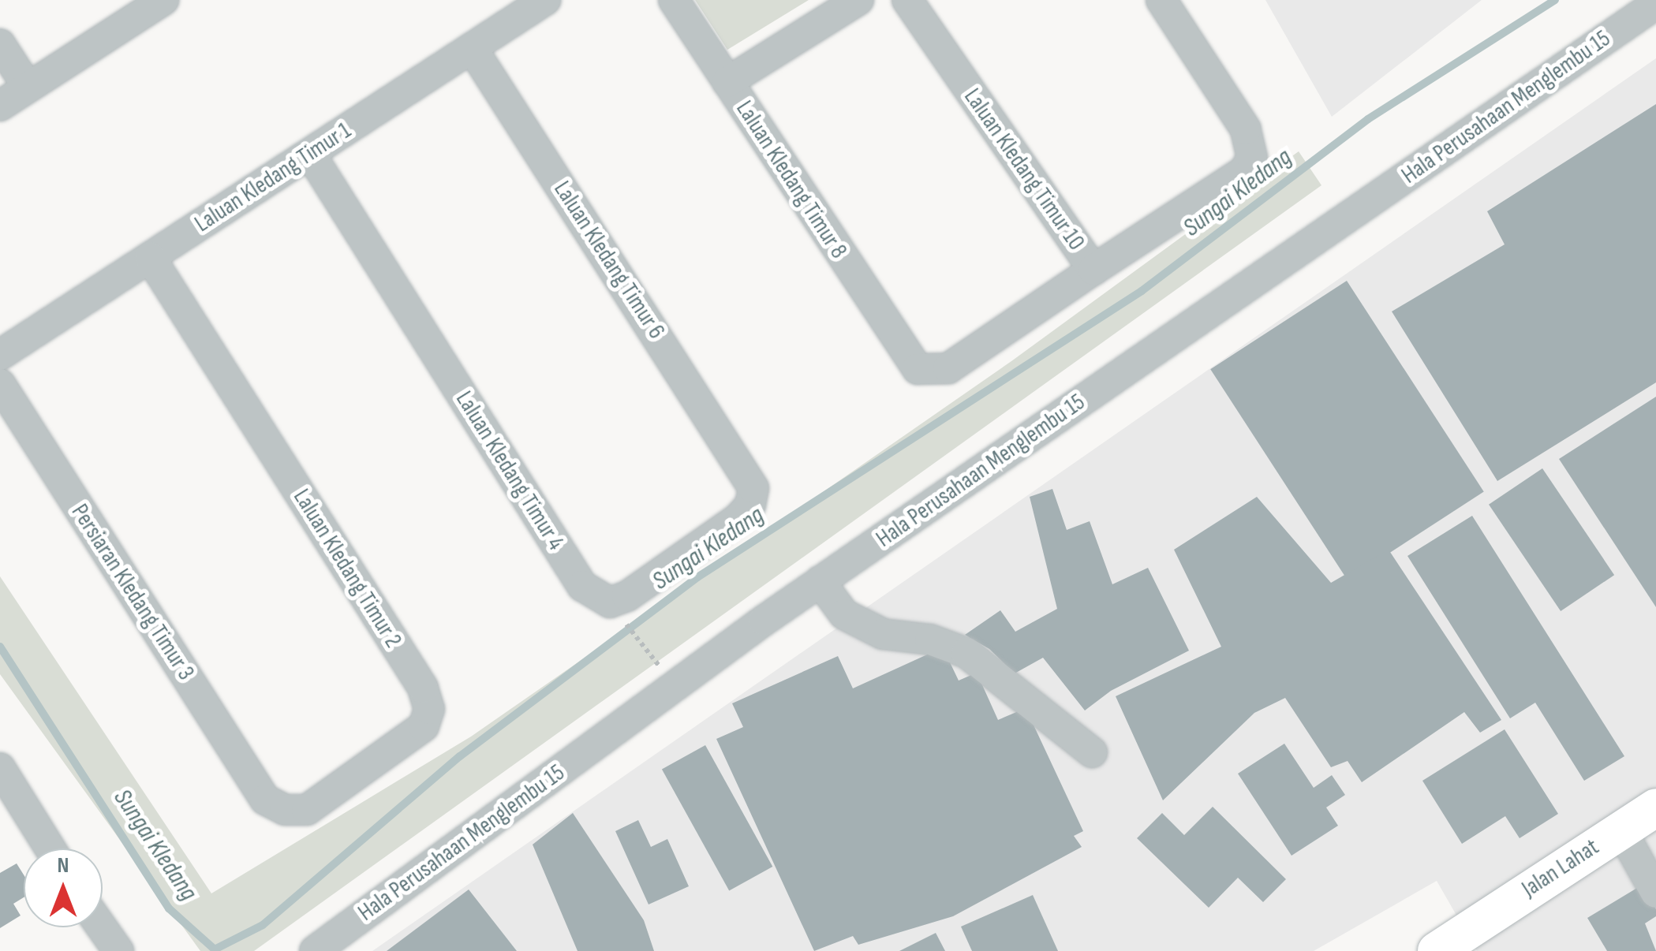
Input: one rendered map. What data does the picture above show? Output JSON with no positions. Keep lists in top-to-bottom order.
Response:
{
  "streets": {
    "main road": ["Jalan Lahat"],
    "street": [
      "Hala Perusahaan Menglembu 15",
      "Laluan Kledang Timur 10",
      "Laluan Kledang Timur 1",
      "Laluan Kledang Timur 8",
      "Laluan Kledang Timur 6",
      "Laluan Kledang Timur 4",
      "Laluan Kledang Timur 2",
      "Persiaran Kledang Timur 3"
    ]
  },
  "crossings": [
    ["Laluan Kledang Timur 10", "Laluan Kledang Timur 8"],
    ["Laluan Kledang Timur 1", "Laluan Kledang Timur 6"],
    ["Laluan Kledang Timur 1", "Laluan Kledang Timur 4"],
    ["Laluan Kledang Timur 1", "Laluan Kledang Timur 2"],
    ["Laluan Kledang Timur 6", "Laluan Kledang Timur 4"],
    ["Laluan Kledang Timur 2", "Persiaran Kledang Timur 3"]
  ],
  "water": ["Sungai Kledang"],
  "north": "top"
}
